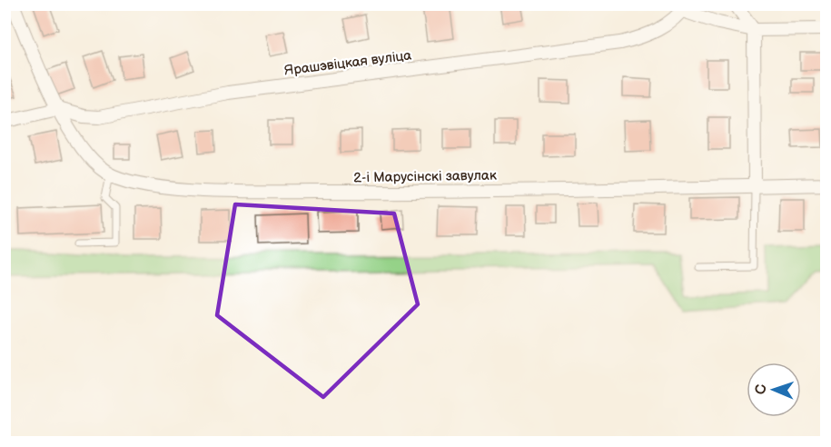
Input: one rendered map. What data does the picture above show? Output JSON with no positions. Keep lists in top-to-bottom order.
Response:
{
  "streets": {
    "street": ["Ярашэвіцкая вуліца", "2-і Марусінскі завулак"]
  },
  "crossings": [
    ["Ярашэвіцкая вуліца", "2-і Марусінскі завулак"]
  ],
  "north": "left"
}
